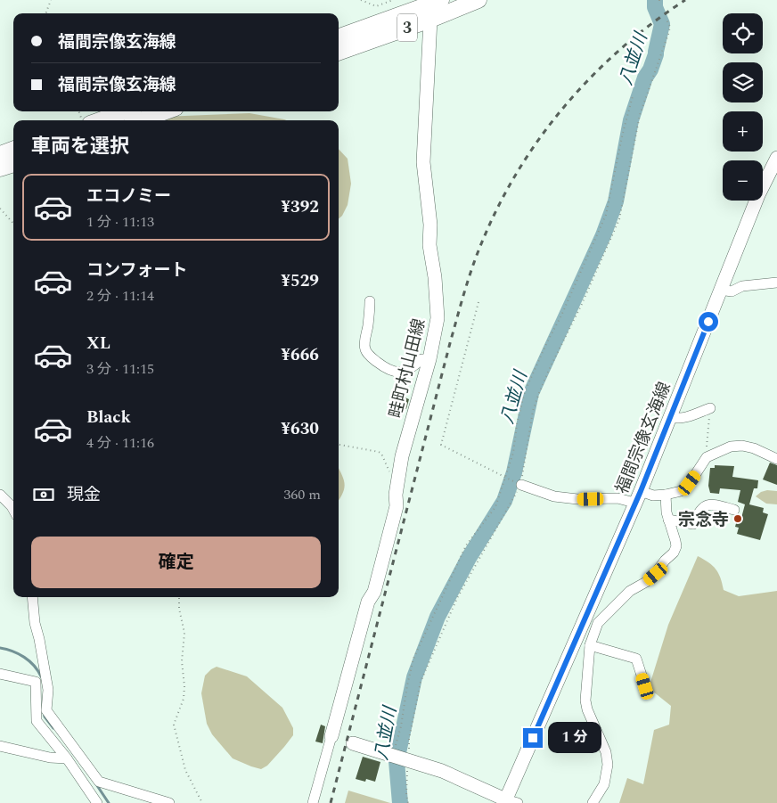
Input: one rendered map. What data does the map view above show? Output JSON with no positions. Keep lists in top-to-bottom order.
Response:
{
  "streets": {
    "highway": ["3"],
    "main road": ["畦町村山田線", "福間宗像玄海線"]
  },
  "crossings": [
    ["3", "畦町村山田線"]
  ],
  "water": ["八並川"],
  "places": ["宗念寺"],
  "page": {
    "map_buttons": ["+", "−"],
    "banner": ["福間宗像玄海線", "福間宗像玄海線"],
    "heading": "車両を選択",
    "list": [
      {
        "name": "エコノミー",
        "note": "1 分 · 11:13",
        "value": "¥392"
      },
      {
        "name": "コンフォート",
        "note": "2 分 · 11:14",
        "value": "¥529"
      },
      {
        "name": "XL",
        "note": "3 分 · 11:15",
        "value": "¥666"
      },
      {
        "name": "Black",
        "note": "4 分 · 11:16",
        "value": "¥630"
      }
    ],
    "pay": ["現金", "360 m"],
    "buttons": "確定",
    "bubble": "1 分"
  }
}
